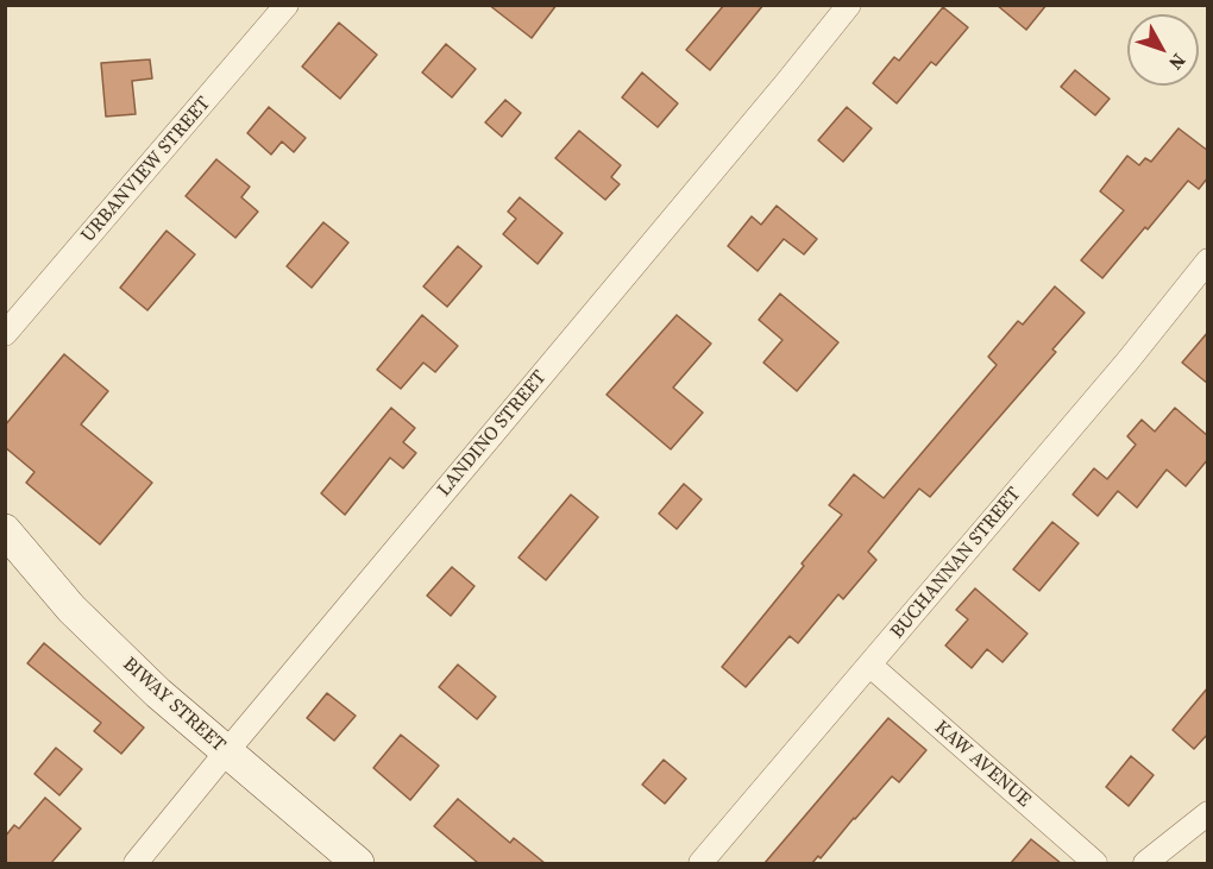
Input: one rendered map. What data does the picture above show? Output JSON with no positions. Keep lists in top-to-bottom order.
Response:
{
  "streets": {
    "street": [
      "URBANVIEW STREET",
      "LANDINO STREET",
      "BUCHANNAN STREET",
      "BIWAY STREET",
      "KAW AVENUE"
    ]
  },
  "crossings": [
    ["LANDINO STREET", "BIWAY STREET"],
    ["BUCHANNAN STREET", "KAW AVENUE"]
  ],
  "north": "bottom right"
}
